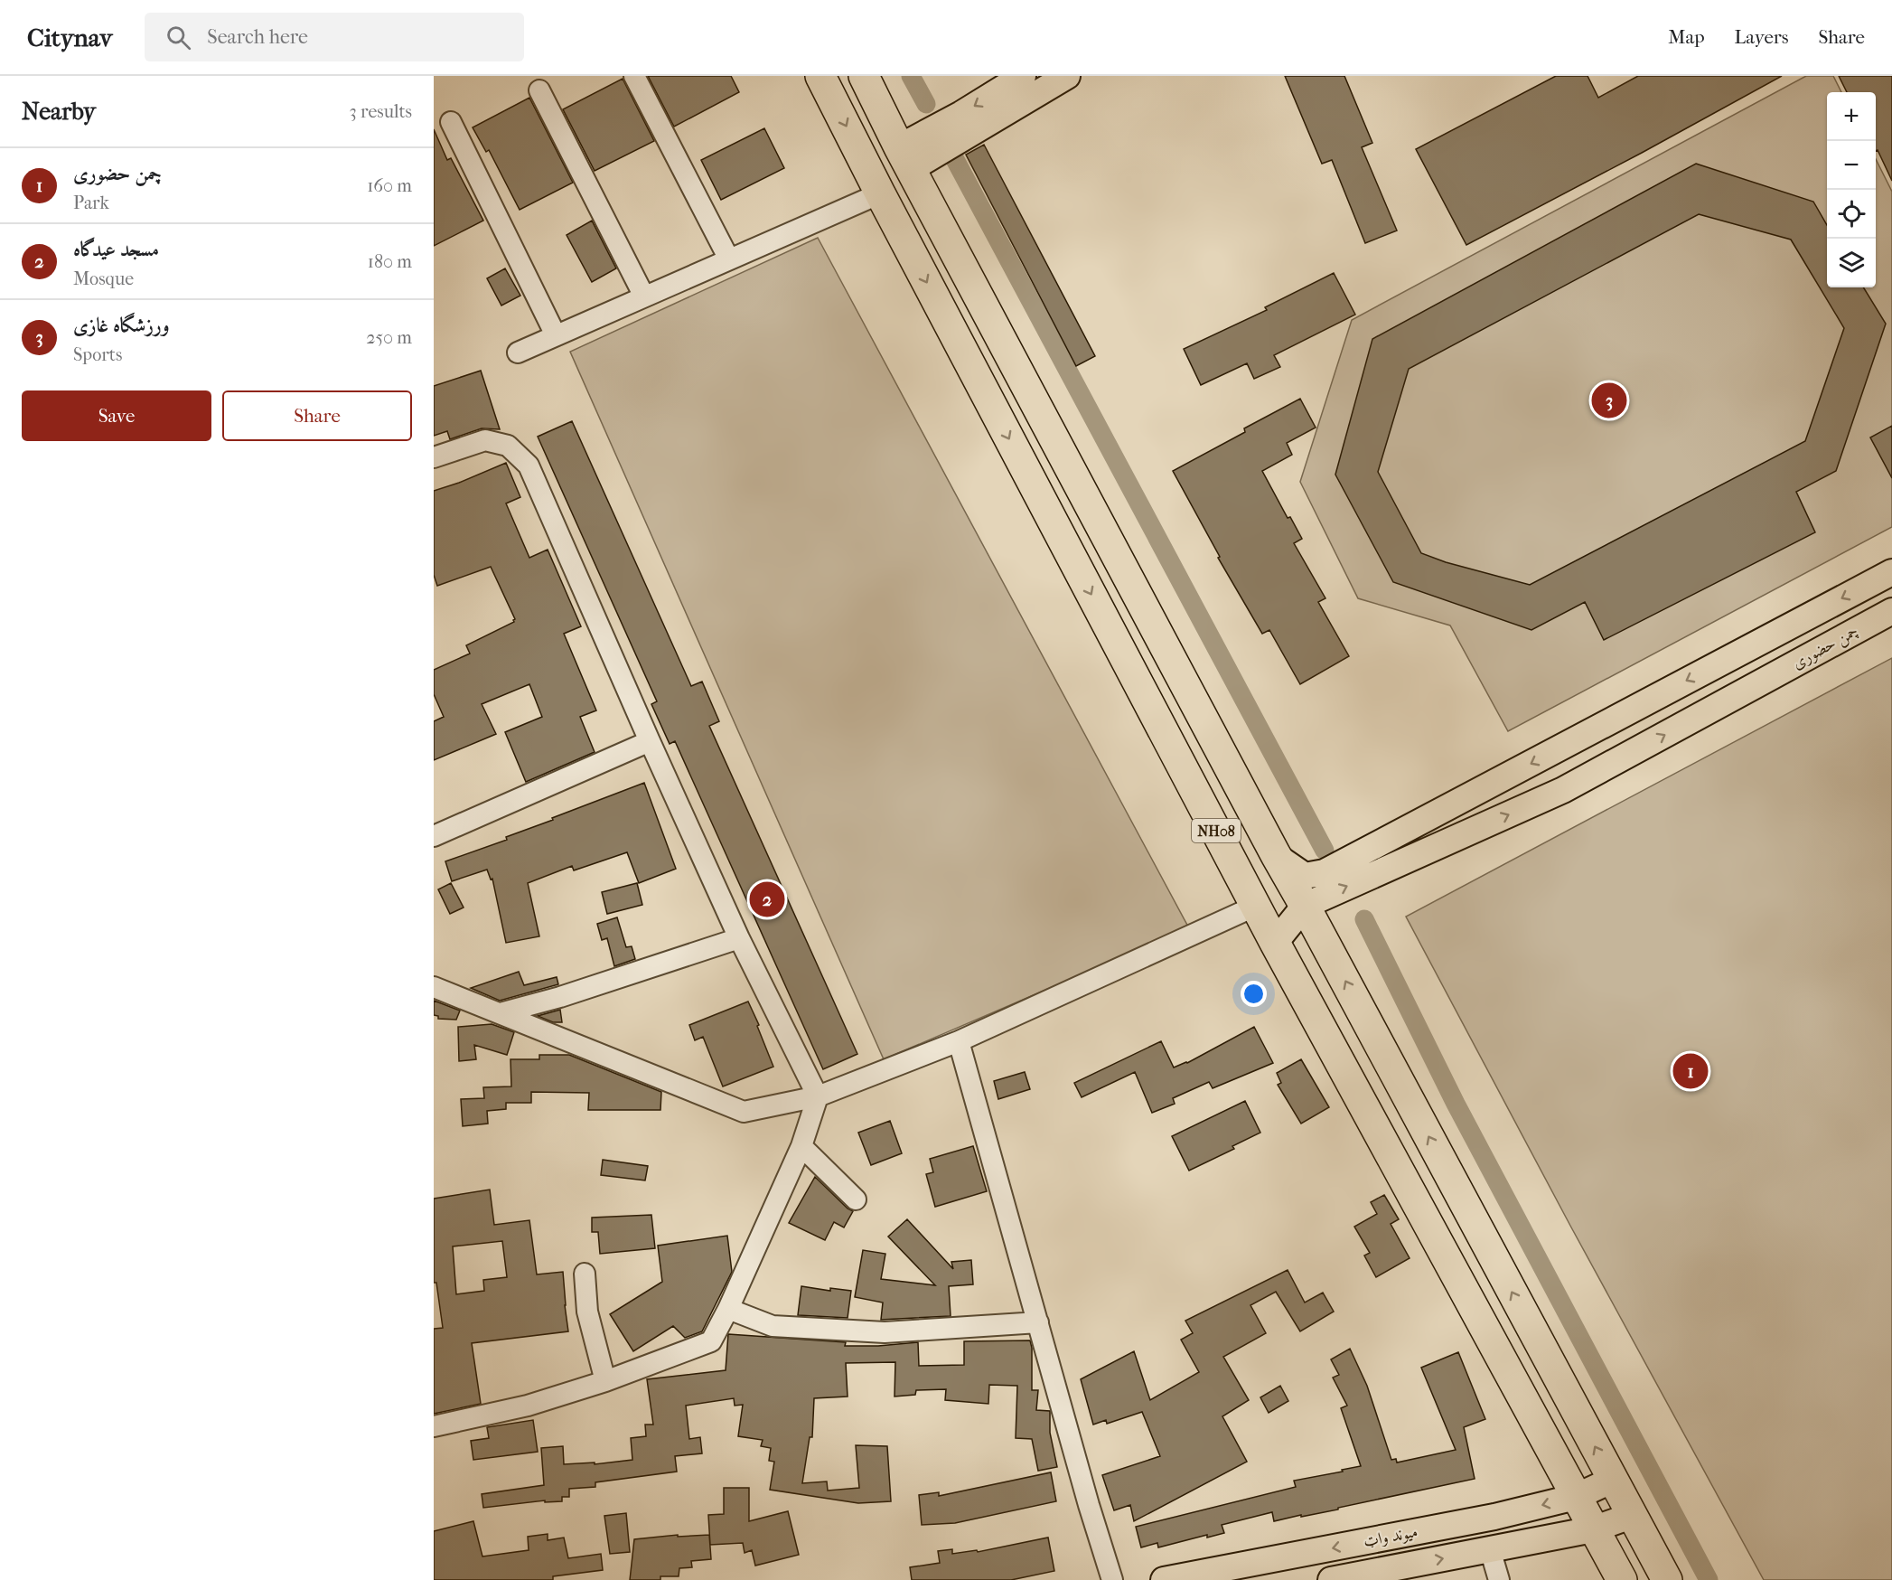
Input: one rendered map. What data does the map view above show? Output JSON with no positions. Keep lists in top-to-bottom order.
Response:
{
  "streets": {
    "highway": ["NH08"],
    "main road": ["چمن حضوری", "میوند واټ"]
  },
  "crossings": [
    ["چمن حضوری", "NH08"],
    ["NH08", "میوند واټ"]
  ],
  "page": {
    "header": "Citynav",
    "search": "Search here",
    "nav": ["Map", "Layers", "Share"],
    "heading": ["Nearby", "3 results"],
    "map_buttons": ["+", "−"],
    "list": [
      {
        "mark": "1",
        "name": "چمن حضوری",
        "note": "Park",
        "value": "160 m"
      },
      {
        "mark": "2",
        "name": "مسجد عیدگاه",
        "note": "Mosque",
        "value": "180 m"
      },
      {
        "mark": "3",
        "name": "ورزشگاه غازی",
        "note": "Sports",
        "value": "250 m"
      }
    ],
    "buttons": ["Save", "Share"],
    "pins": ["3", "2", "1"]
  }
}
